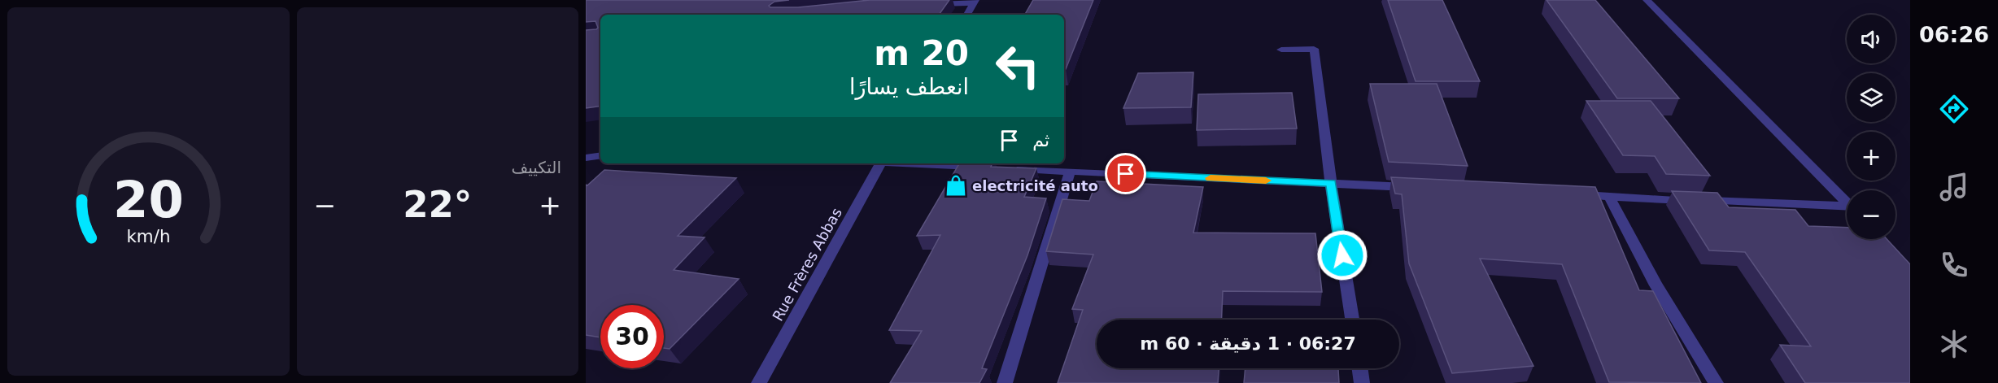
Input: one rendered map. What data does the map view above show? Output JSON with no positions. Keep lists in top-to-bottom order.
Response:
{
  "streets": {
    "street": ["Rue Frères Abbas"]
  },
  "places": {
    "shop": ["electricité auto"]
  },
  "page": {
    "tabs": "06:26",
    "tile": "التكييف",
    "map_buttons": ["+", "−"],
    "turn": ["20 m", "انعطف يسارًا"],
    "then": "ثم",
    "heat": ["−", "22°", "+"],
    "limit": "30",
    "trip": "06:27 · 1 دقيقة · 60 m",
    "gauge": ["20", "km/h"]
  }
}
